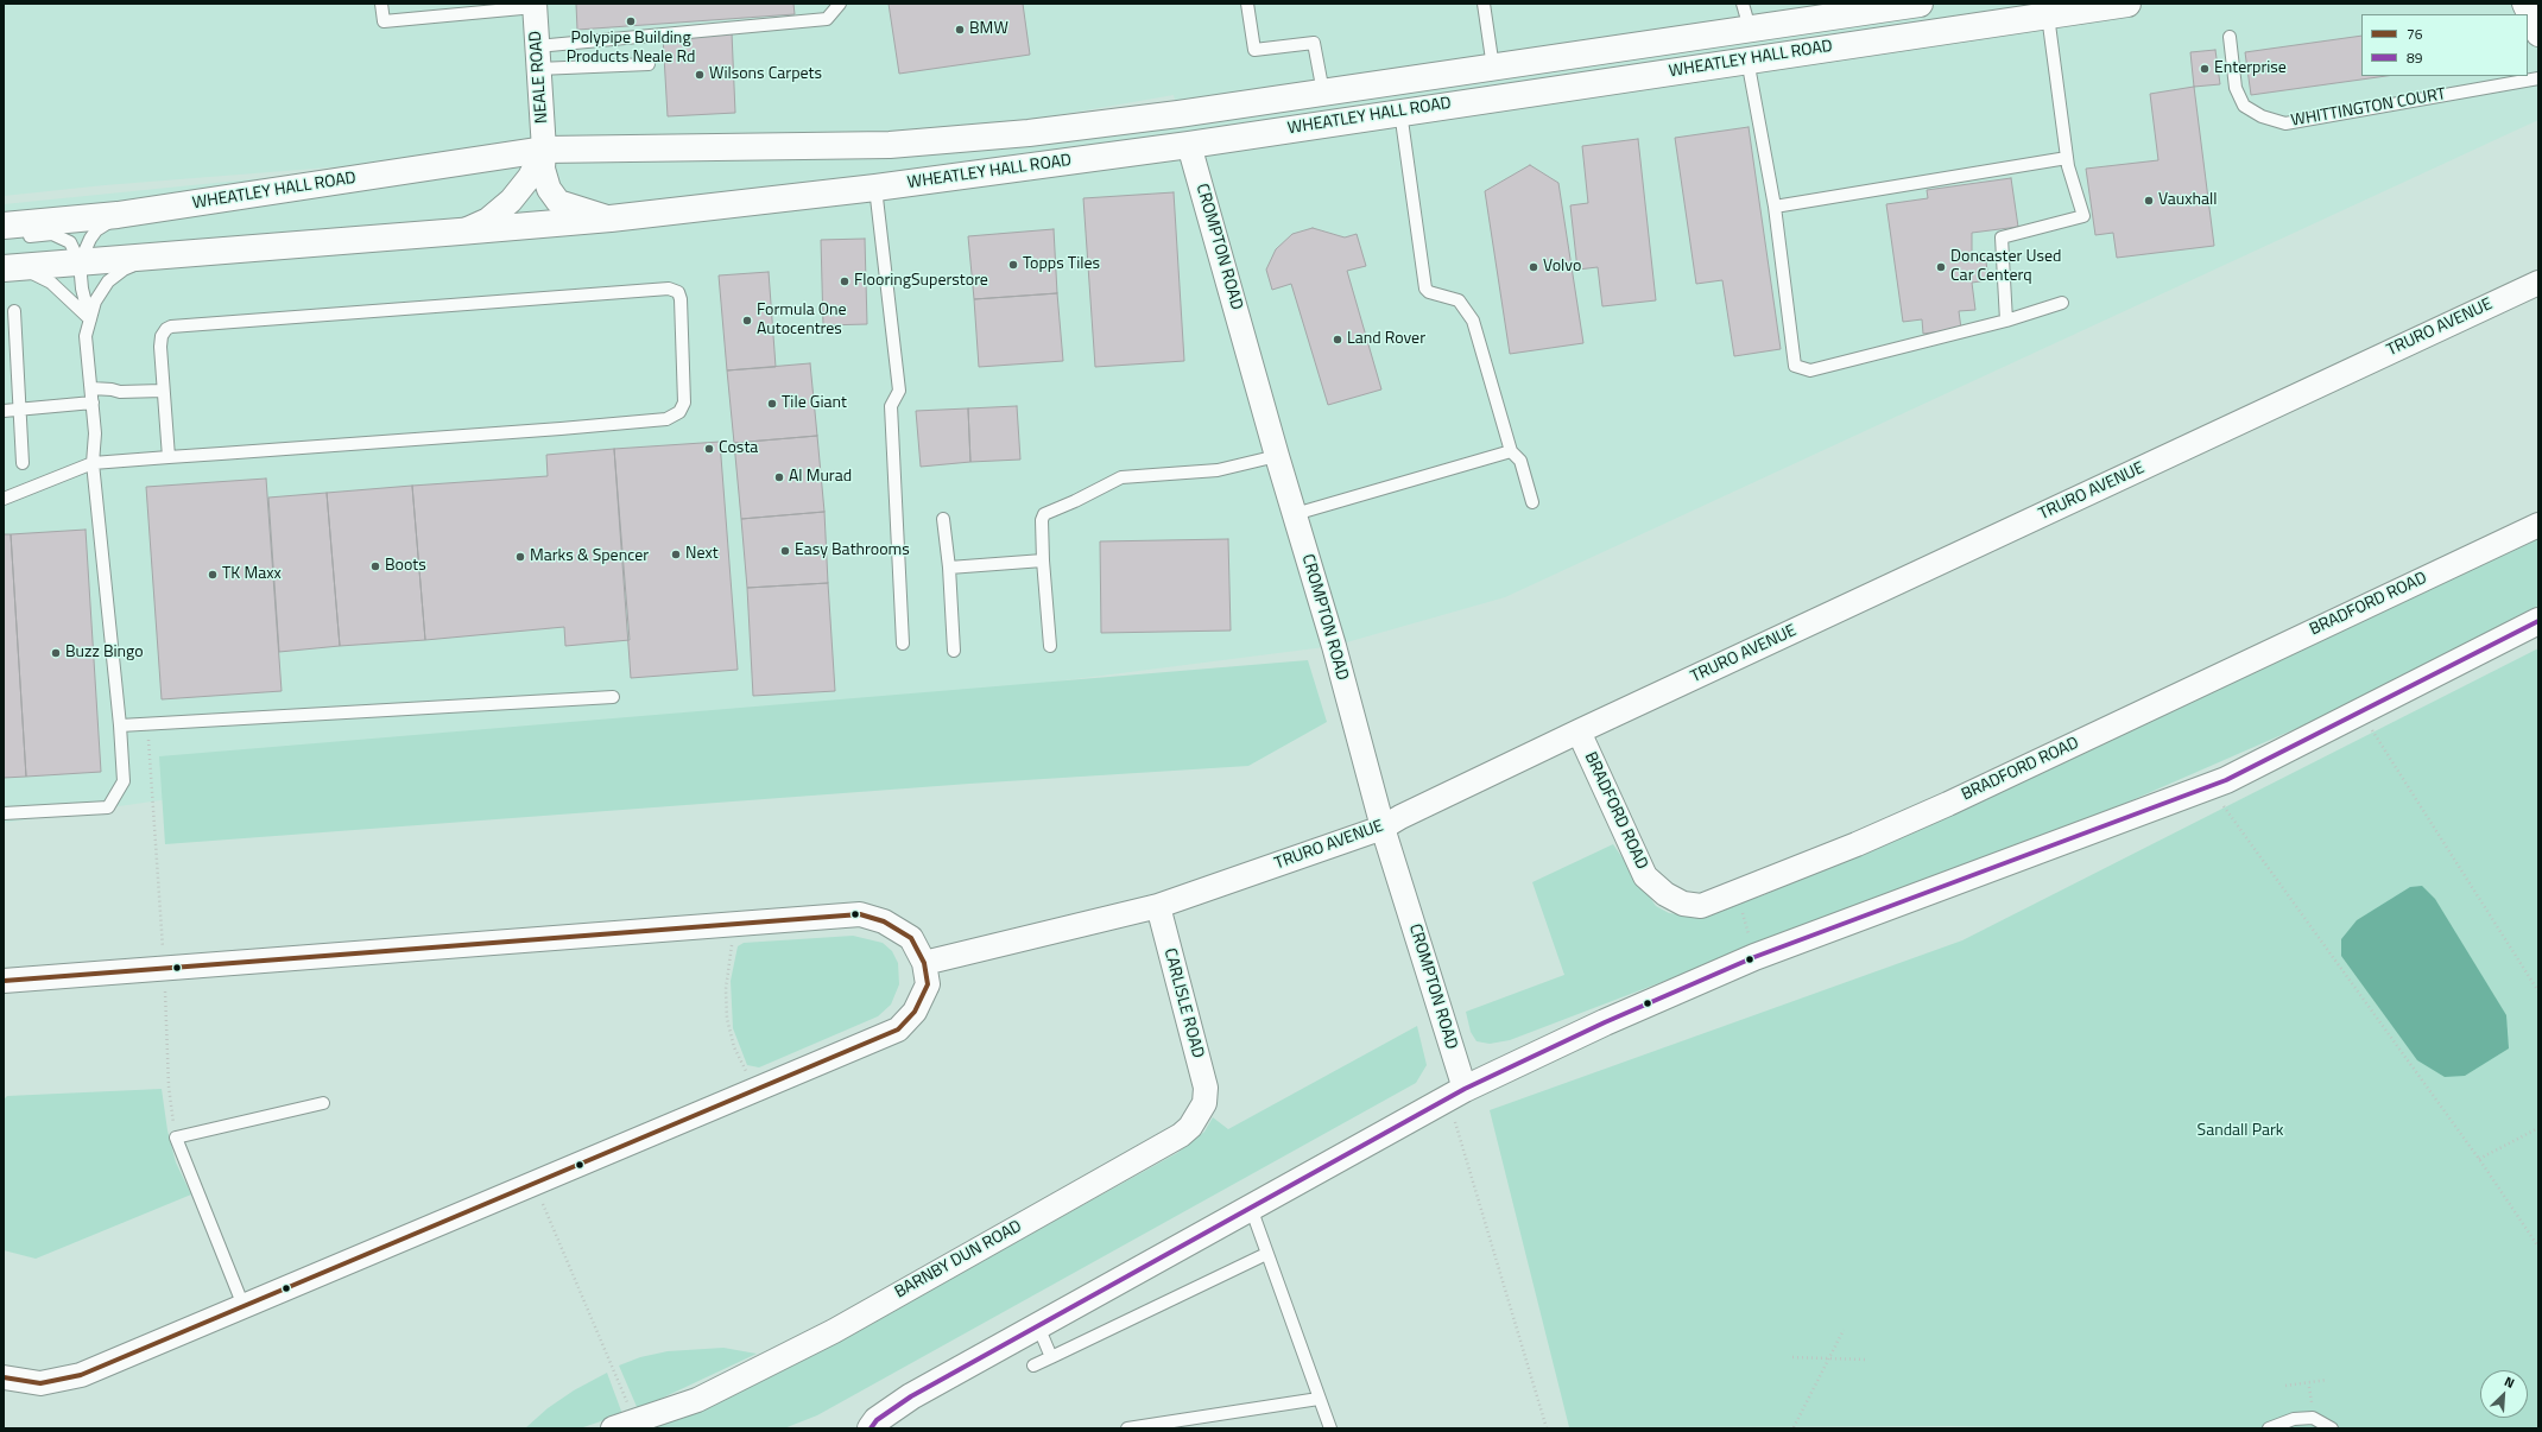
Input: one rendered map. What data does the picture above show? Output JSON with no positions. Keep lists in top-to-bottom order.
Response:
{
  "streets": {
    "main road": ["WHEATLEY HALL ROAD"],
    "street": [
      "NEALE ROAD",
      "CROMPTON ROAD",
      "TRURO AVENUE",
      "BRADFORD ROAD",
      "CARLISLE ROAD",
      "BARNBY DUN ROAD"
    ],
    "lane": ["WHITTINGTON COURT"]
  },
  "crossings": [
    ["WHEATLEY HALL ROAD", "NEALE ROAD"],
    ["WHEATLEY HALL ROAD", "CROMPTON ROAD"],
    ["CROMPTON ROAD", "TRURO AVENUE"],
    ["TRURO AVENUE", "BRADFORD ROAD"],
    ["TRURO AVENUE", "CARLISLE ROAD"],
    ["CARLISLE ROAD", "BARNBY DUN ROAD"]
  ],
  "parks": ["Sandall Park"],
  "places": [
    "Polypipe Building Products Neale Rd",
    "BMW",
    "Enterprise",
    "Wilsons Carpets",
    "Vauxhall",
    "Topps Tiles",
    "Volvo",
    "Doncaster Used Car Centerq",
    "FlooringSuperstore",
    "Formula One Autocentres",
    "Land Rover",
    "Tile Giant",
    "Costa",
    "Al Murad",
    "Easy Bathrooms",
    "Next",
    "Marks & Spencer",
    "Boots",
    "TK Maxx",
    "Buzz Bingo"
  ],
  "lines": ["transit line 89", "transit line 76"],
  "legend": ["76", "89"],
  "north": "top right"
}
